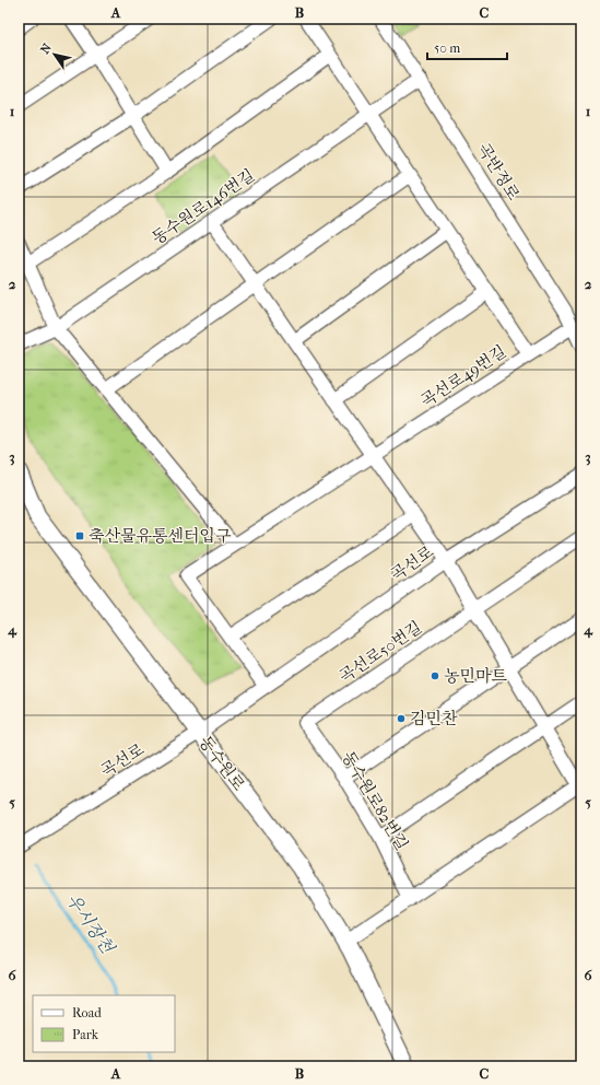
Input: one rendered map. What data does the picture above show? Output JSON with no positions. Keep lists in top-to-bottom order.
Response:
{
  "streets": {
    "main road": ["동수원로"],
    "street": [
      "곡반정로",
      "동수원로146번길",
      "곡선로49번길",
      "곡선로",
      "곡선로50번길",
      "동수원로82번길"
    ]
  },
  "crossings": [
    ["곡반정로", "동수원로146번길"],
    ["곡반정로", "곡선로49번길"],
    ["곡선로", "동수원로"],
    ["곡선로50번길", "동수원로82번길"]
  ],
  "water": ["우시장천"],
  "places": {
    "transit": ["축산물유통센터입구"],
    "other": ["농민마트", "김민찬"]
  },
  "legend": ["Road", "Park"],
  "scale_bar": "50 m",
  "north": "top left",
  "grid": {
    "columns": ["A", "B", "C"],
    "rows": [
      "1",
      "2",
      "3",
      "4",
      "5",
      "6"
    ]
  }
}
